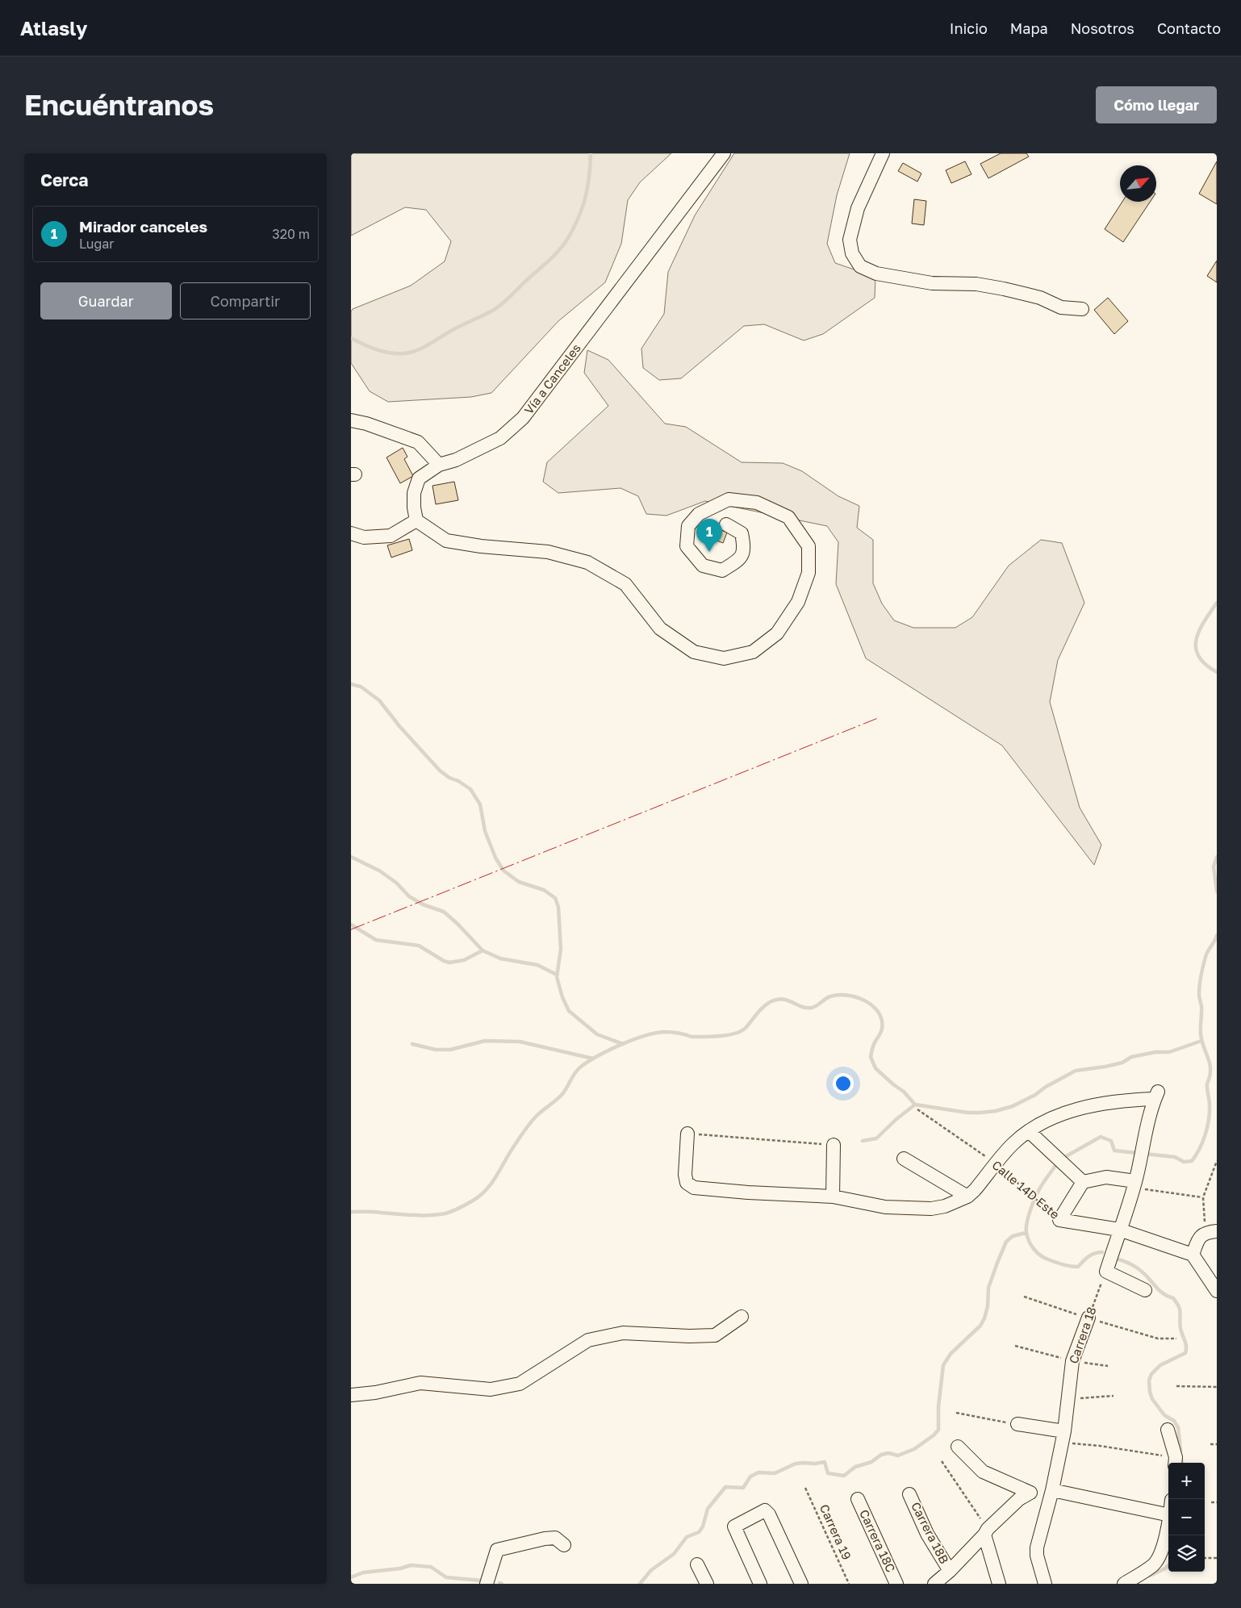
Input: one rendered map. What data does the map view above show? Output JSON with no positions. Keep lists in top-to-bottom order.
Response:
{
  "streets": {
    "street": [
      "Vía a Canceles",
      "Calle 14D Este",
      "Carrera 18",
      "Carrera 18B",
      "Carrera 18C"
    ],
    "path": ["Carrera 19"]
  },
  "north": "top right",
  "page": {
    "header": "Atlasly",
    "nav": [
      "Inicio",
      "Mapa",
      "Nosotros",
      "Contacto"
    ],
    "buttons": [
      "Cómo llegar",
      ["Guardar", "Compartir"]
    ],
    "title": "Encuéntranos",
    "heading": "Cerca",
    "list": [
      {
        "mark": "1",
        "name": "Mirador canceles",
        "note": "Lugar",
        "value": "320 m"
      }
    ],
    "pins": "1",
    "map_buttons": ["+", "−"]
  }
}
